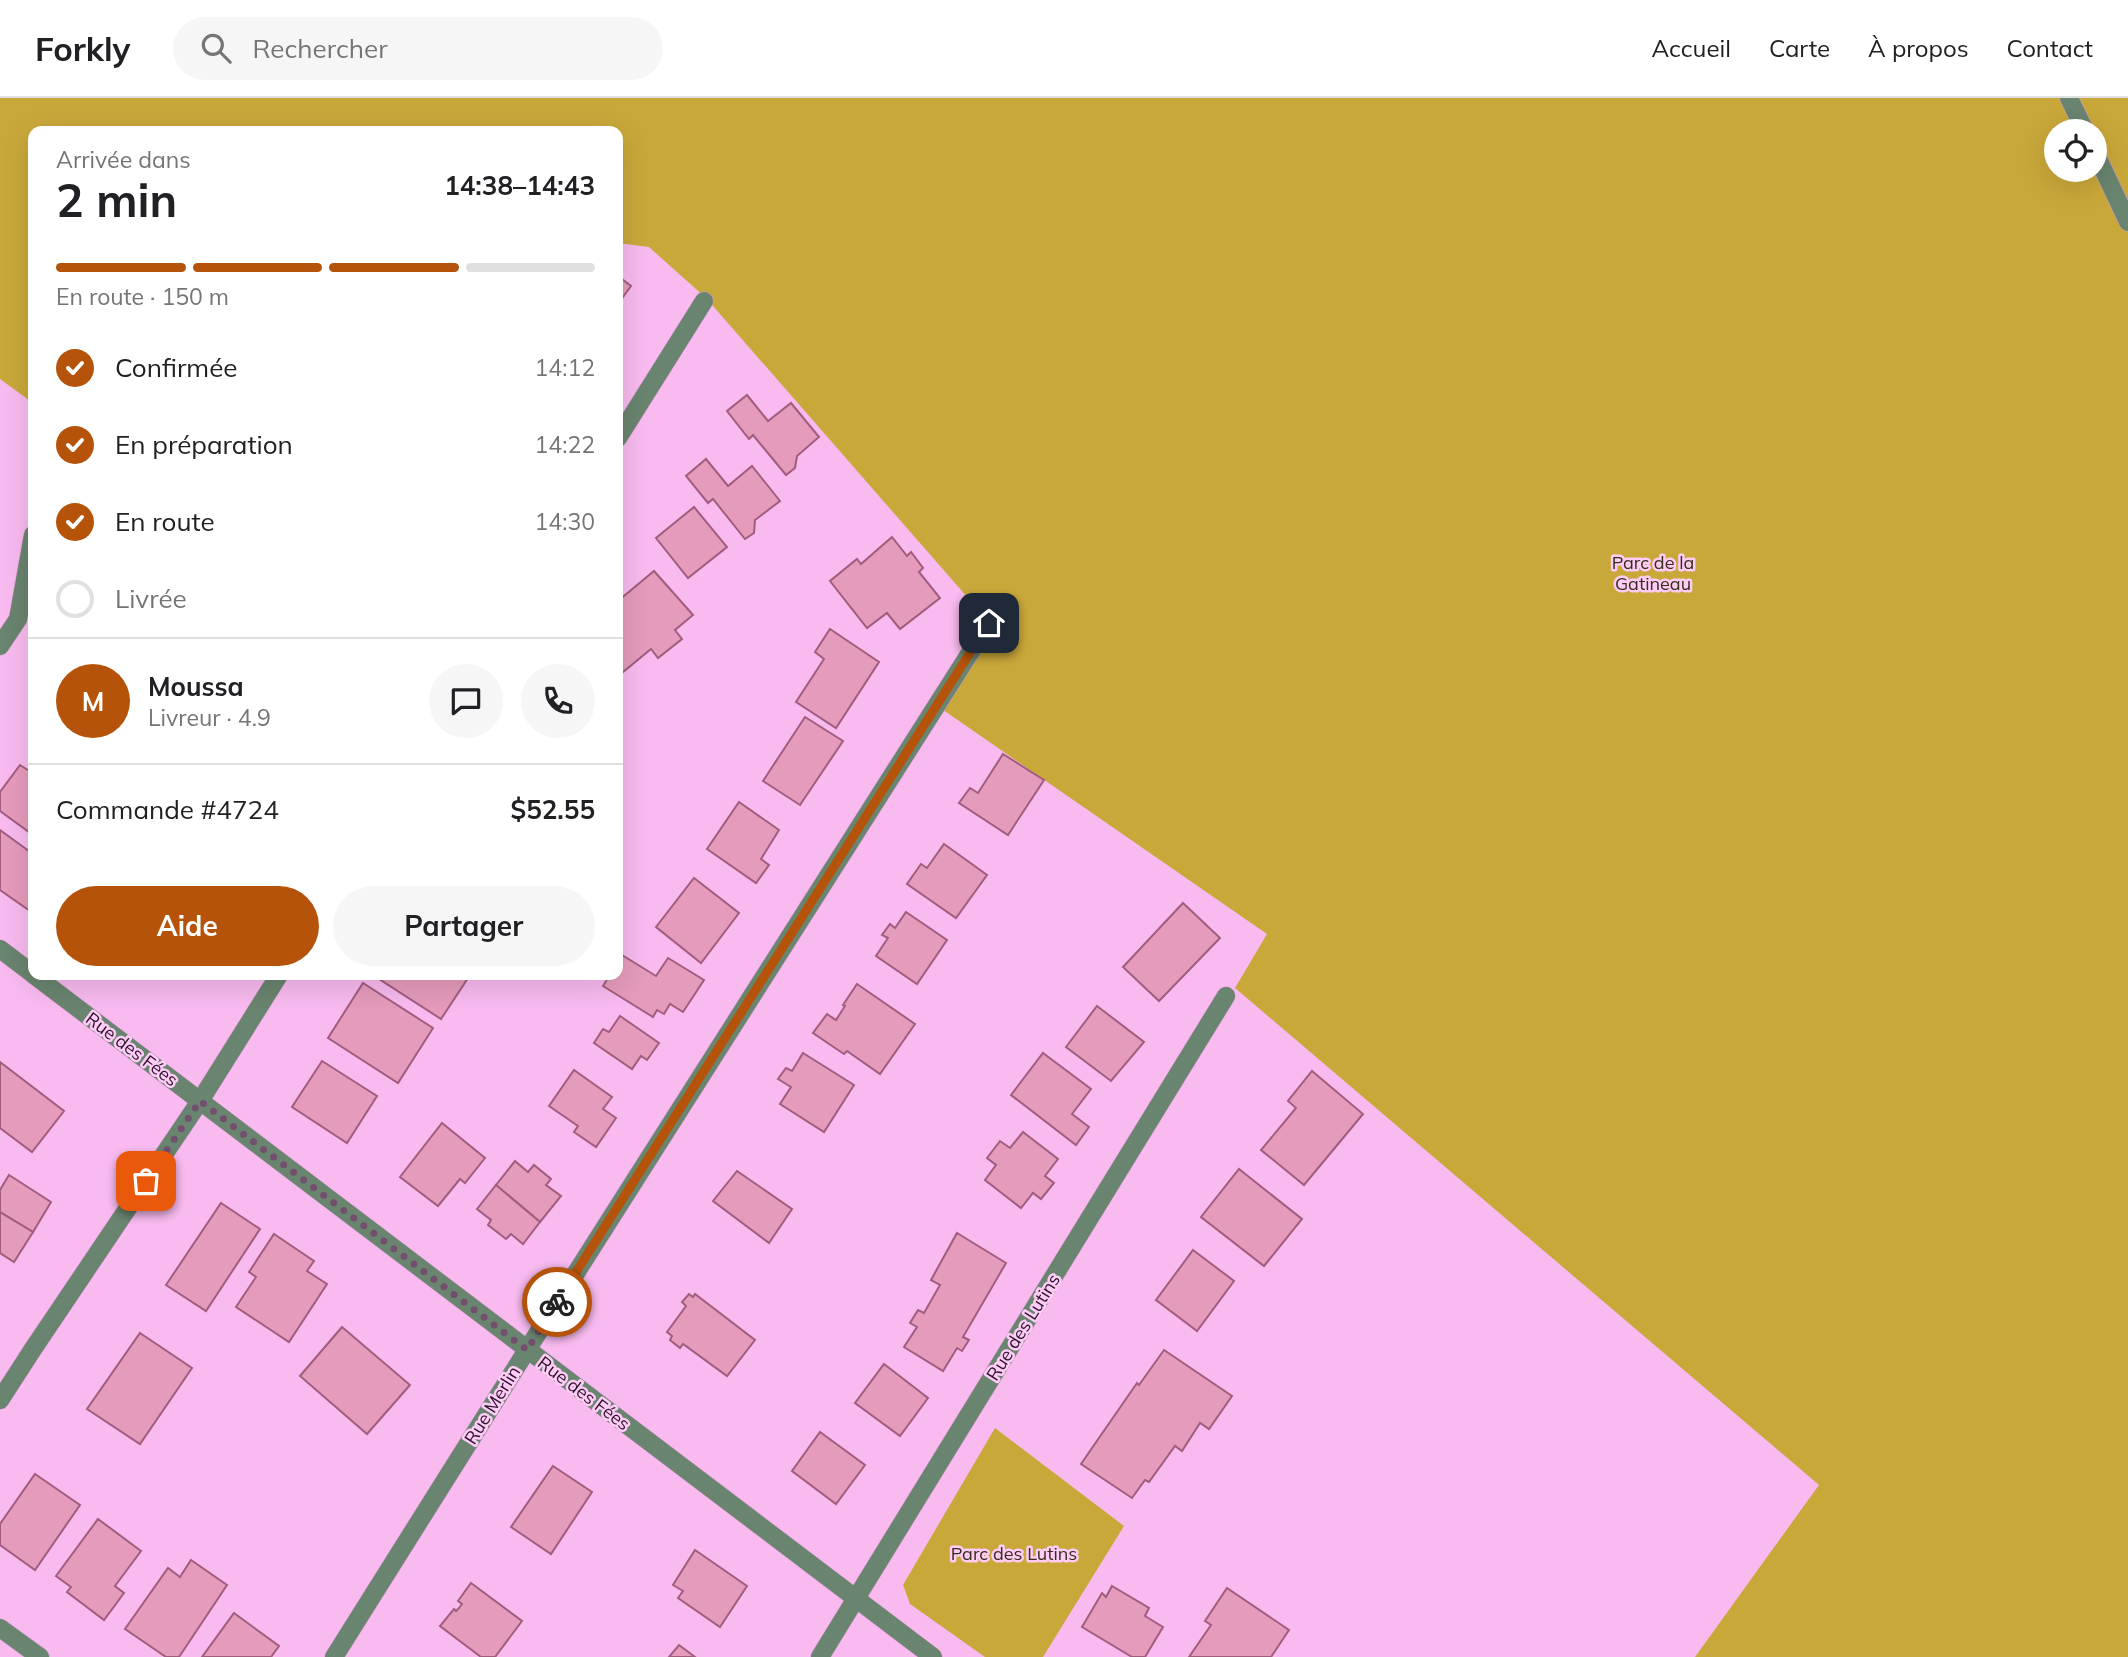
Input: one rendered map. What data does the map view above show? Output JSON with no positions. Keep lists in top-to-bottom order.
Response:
{
  "streets": {
    "street": ["Rue des Fées", "Rue des Lutins", "Rue Merlin"]
  },
  "crossings": [
    ["Rue des Fées", "Rue des Lutins"],
    ["Rue des Fées", "Rue Merlin"]
  ],
  "parks": ["Parc de la Gatineau", "Parc des Lutins"],
  "page": {
    "header": "Forkly",
    "search": "Rechercher",
    "nav": [
      "Accueil",
      "Carte",
      "À propos",
      "Contact"
    ],
    "heading": ["2 min", "Arrivée dans", "14:38–14:43"],
    "panel": [
      "Moussa",
      "Livreur · 4.9",
      "Commande #4724",
      "$52.55"
    ],
    "bar": "En route · 150 m",
    "list": [
      ["Confirmée", "14:12"],
      ["En préparation", "14:22"],
      ["En route", "14:30"],
      "Livrée"
    ],
    "round": "M",
    "buttons": ["Aide", "Partager"]
  }
}
